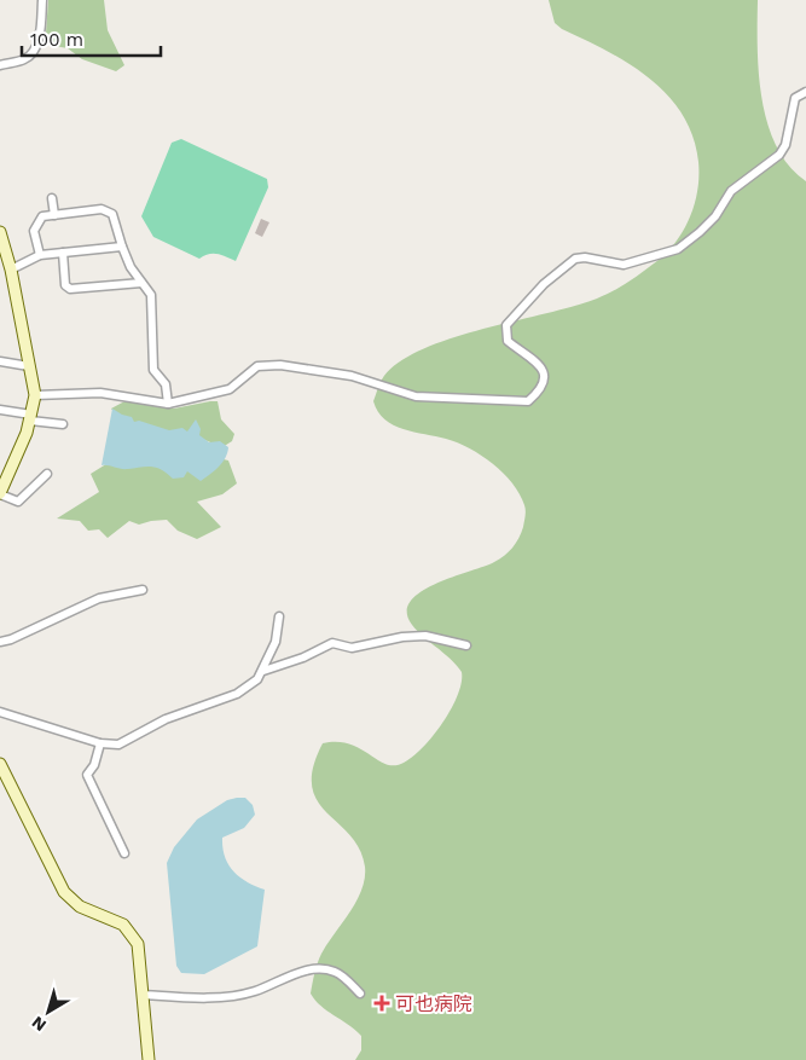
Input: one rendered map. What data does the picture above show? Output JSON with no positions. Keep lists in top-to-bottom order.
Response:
{
  "places": {
    "health": ["可也病院"]
  },
  "scale_bar": "100 m",
  "north": "bottom left"
}
